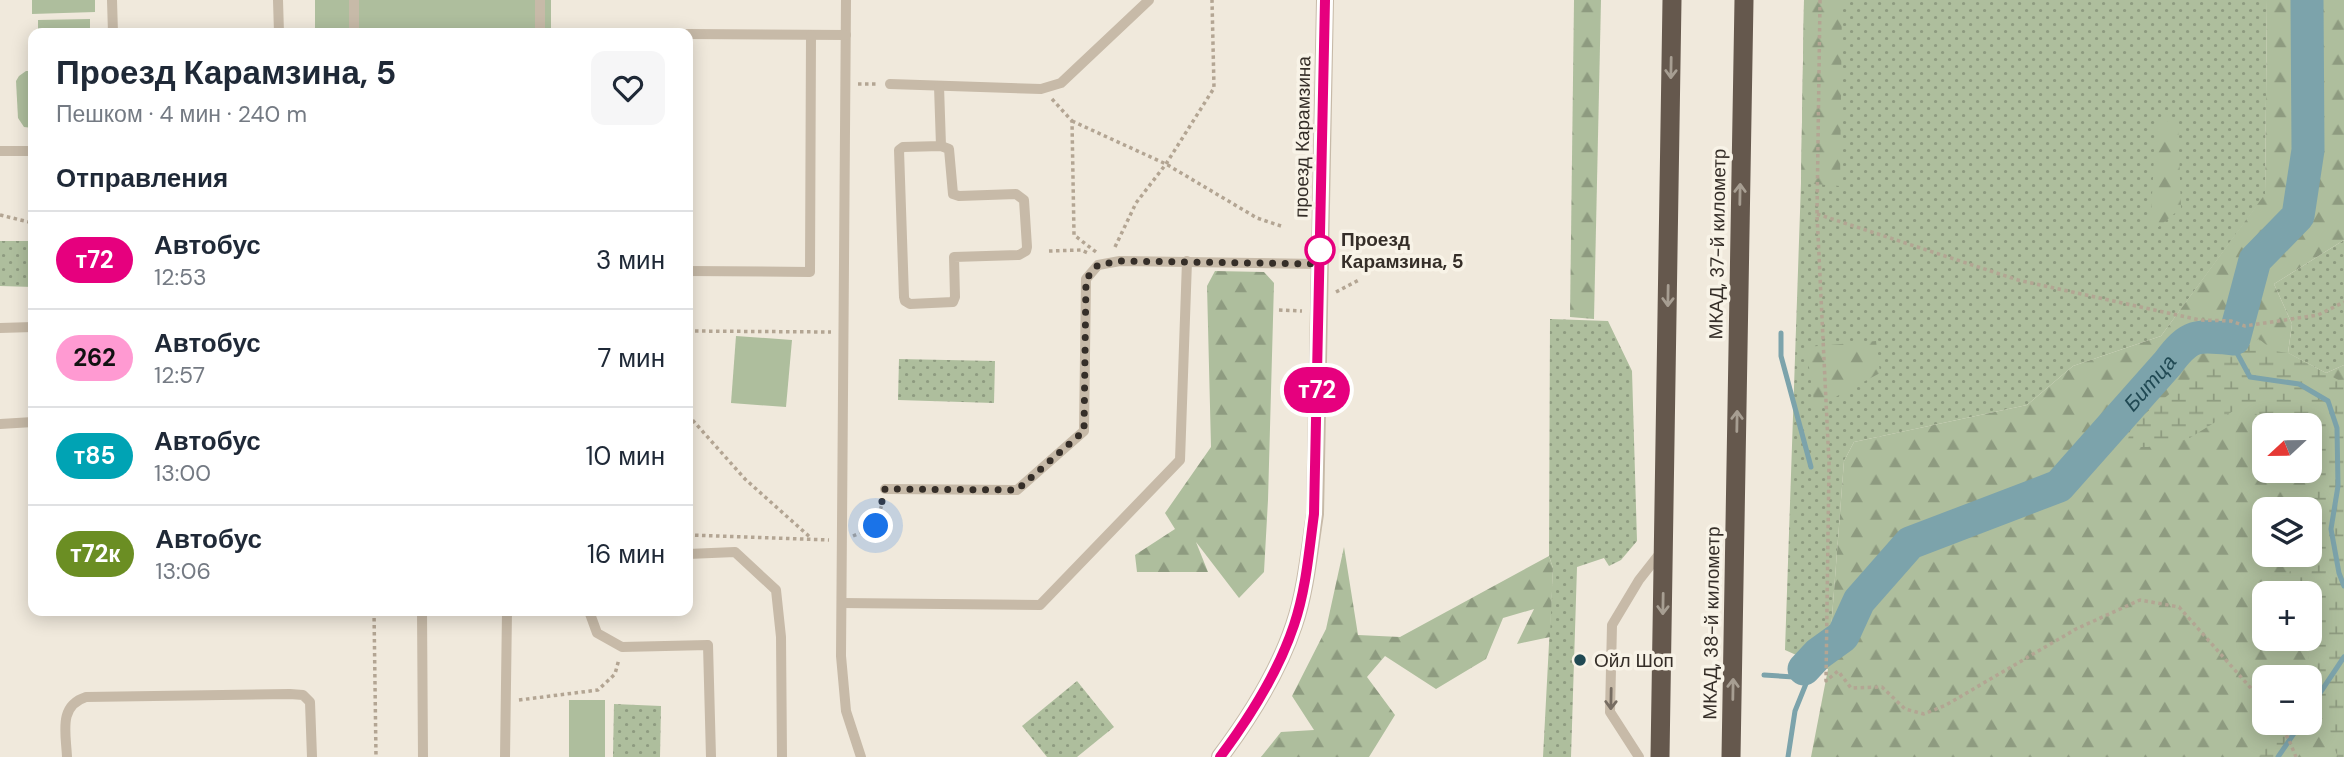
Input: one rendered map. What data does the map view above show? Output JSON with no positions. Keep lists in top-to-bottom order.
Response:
{
  "streets": {
    "highway": ["МКАД, 37-й километр", "МКАД, 38-й километр"],
    "street": ["проезд Карамзина"]
  },
  "crossings": [
    ["МКАД, 37-й километр", "МКАД, 38-й километр"]
  ],
  "water": ["Битца"],
  "places": ["Проезд Карамзина, 5", "Ойл Шоп"],
  "lines": ["bus line т72"],
  "north": "left",
  "page": {
    "on_map": "т72",
    "heading": [
      ["Проезд Карамзина, 5", "Пешком · 4 мин · 240 m"],
      "Отправления"
    ],
    "list": [
      {
        "mark": "т72",
        "name": "Автобус",
        "note": "12:53",
        "value": "3 мин"
      },
      {
        "mark": "262",
        "name": "Автобус",
        "note": "12:57",
        "value": "7 мин"
      },
      {
        "mark": "т85",
        "name": "Автобус",
        "note": "13:00",
        "value": "10 мин"
      },
      {
        "mark": "т72к",
        "name": "Автобус",
        "note": "13:06",
        "value": "16 мин"
      }
    ],
    "map_buttons": ["+", "−"]
  }
}
